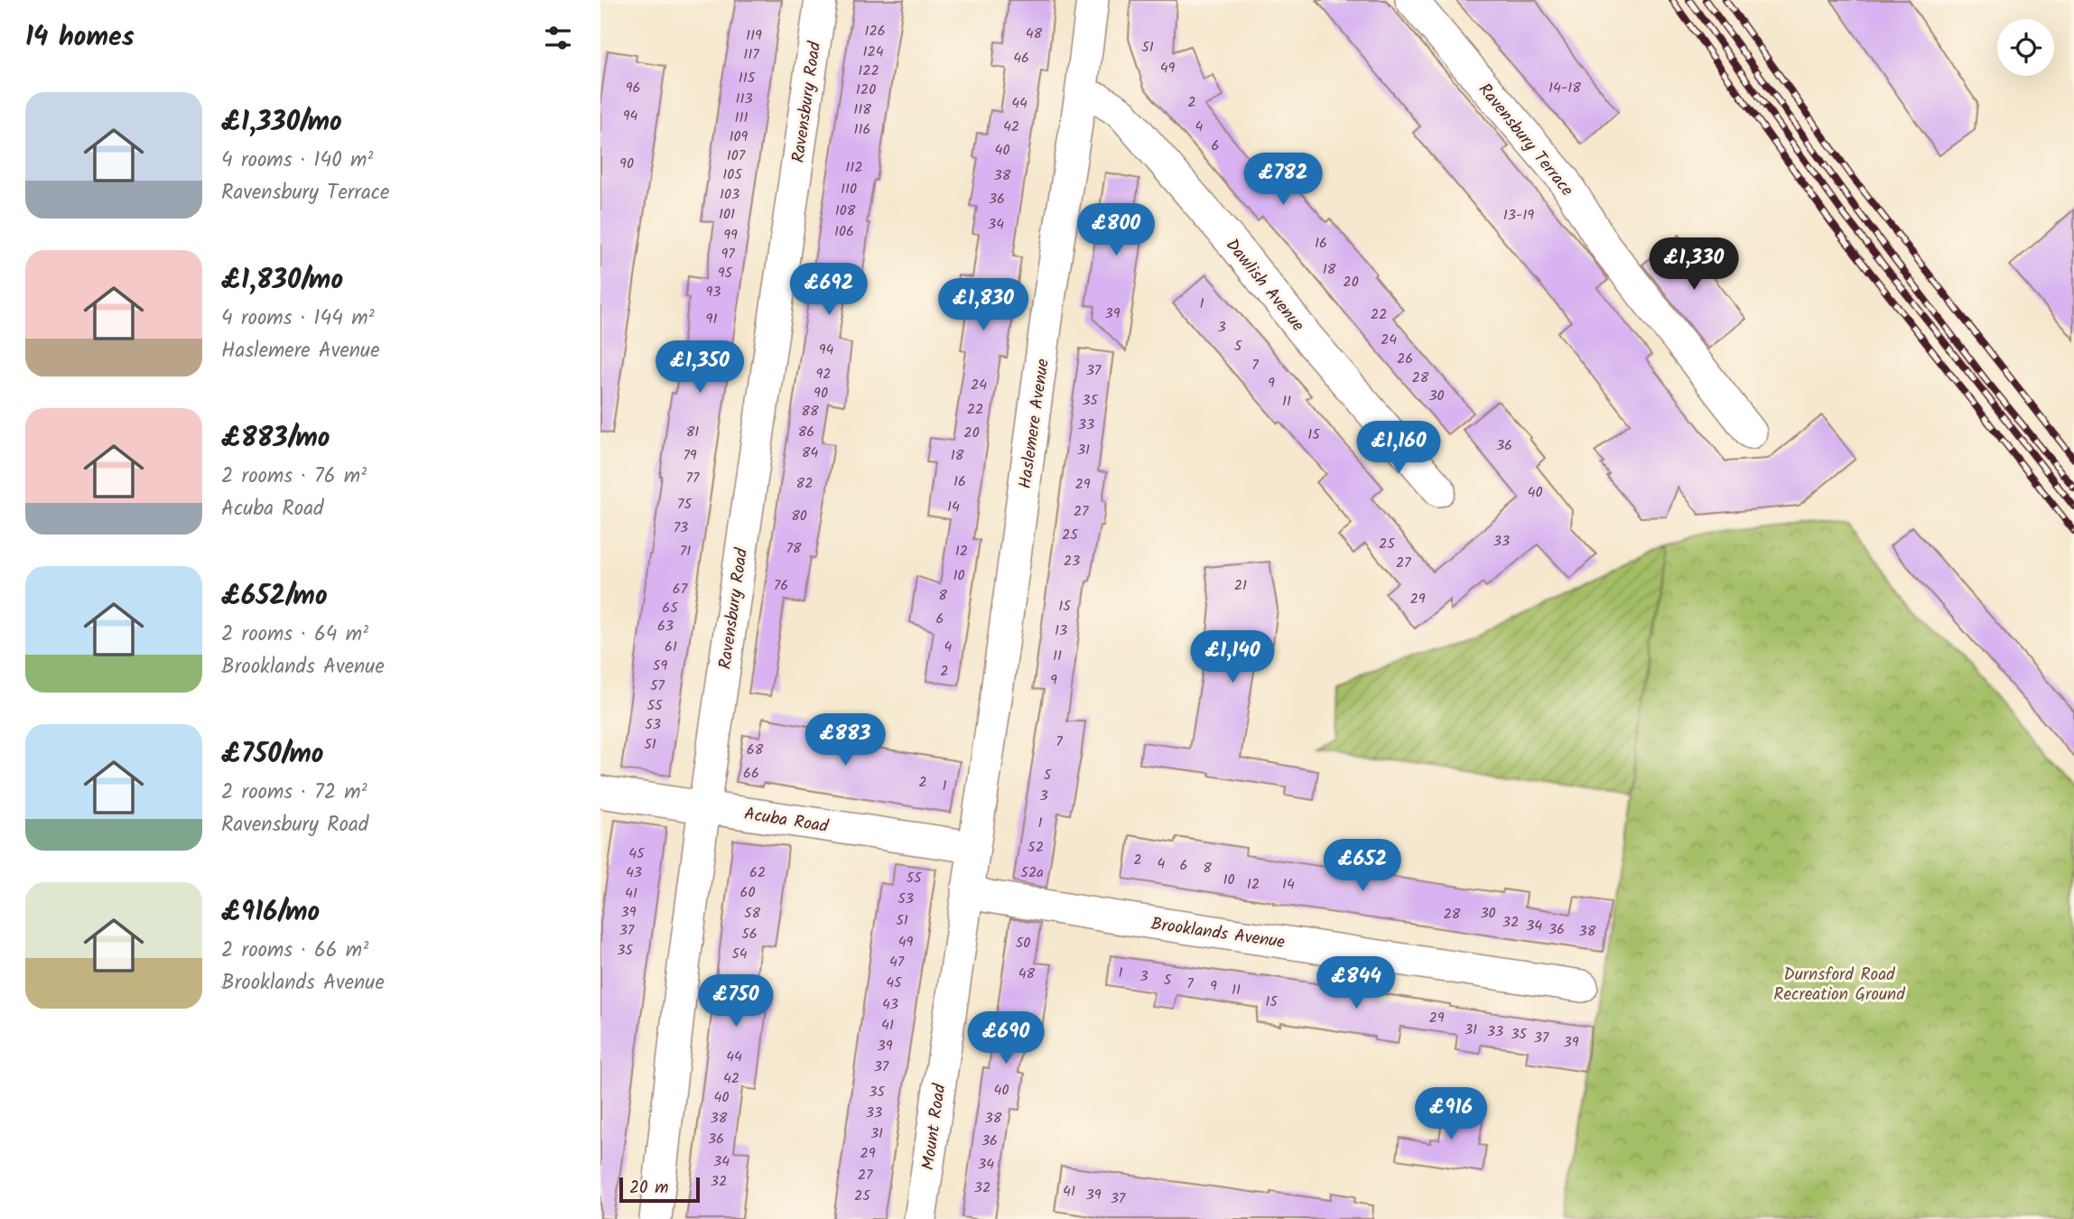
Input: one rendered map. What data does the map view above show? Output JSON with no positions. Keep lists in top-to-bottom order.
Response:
{
  "streets": {
    "street": [
      "Ravensbury Road",
      "Ravensbury Terrace",
      "Dawlish Avenue",
      "Haslemere Avenue",
      "Acuba Road",
      "Brooklands Avenue",
      "Mount Road"
    ]
  },
  "crossings": [
    ["Ravensbury Road", "Acuba Road"],
    ["Dawlish Avenue", "Haslemere Avenue"],
    ["Haslemere Avenue", "Acuba Road"],
    ["Haslemere Avenue", "Mount Road"],
    ["Acuba Road", "Mount Road"],
    ["Brooklands Avenue", "Mount Road"]
  ],
  "parks": ["Durnsford Road Recreation Ground"],
  "house_numbers": [
    "126",
    "48",
    "119",
    "51",
    "124",
    "117",
    "46",
    "49",
    "122",
    "115",
    "96",
    "14-18",
    "120",
    "113",
    "2",
    "44",
    "118",
    "94",
    "111",
    "42",
    "4",
    "116",
    "109",
    "6",
    "40",
    "107",
    "90",
    "112",
    "105",
    "38",
    "110",
    "103",
    "36",
    "108",
    "101",
    "13-19",
    "34",
    "106",
    "99",
    "16",
    "97",
    "18",
    "95",
    "20",
    "93",
    "1",
    "39",
    "22",
    "91",
    "3",
    "24",
    "5",
    "94",
    "26",
    "7",
    "37",
    "92",
    "28",
    "9",
    "24",
    "90",
    "30",
    "35",
    "11",
    "22",
    "88",
    "33",
    "81",
    "86",
    "20",
    "15",
    "36",
    "31",
    "84",
    "79",
    "18",
    "77",
    "16",
    "82",
    "29",
    "40",
    "75",
    "14",
    "27",
    "80",
    "73",
    "25",
    "33",
    "25",
    "78",
    "71",
    "12",
    "23",
    "27",
    "10",
    "76",
    "21",
    "67",
    "8",
    "29",
    "15",
    "65",
    "6",
    "63",
    "13",
    "61",
    "4",
    "11",
    "59",
    "2",
    "9",
    "57",
    "55",
    "53",
    "7",
    "51",
    "68",
    "66",
    "5",
    "2",
    "1",
    "3",
    "1",
    "52",
    "45",
    "2",
    "4",
    "6",
    "8",
    "43",
    "62",
    "52a",
    "55",
    "10",
    "12",
    "14",
    "60",
    "41",
    "53",
    "39",
    "58",
    "30",
    "28",
    "51",
    "32",
    "34",
    "36",
    "37",
    "38",
    "56",
    "49",
    "50",
    "35",
    "54",
    "47",
    "1",
    "48",
    "3",
    "5",
    "45",
    "7",
    "9",
    "11",
    "15",
    "43",
    "29",
    "41",
    "31",
    "33",
    "35",
    "37",
    "39",
    "39",
    "44",
    "37",
    "42",
    "40",
    "35",
    "40",
    "33",
    "38",
    "38",
    "31",
    "36",
    "36",
    "29",
    "34",
    "34",
    "27",
    "32",
    "32",
    "41",
    "39",
    "25",
    "37"
  ],
  "scale_bar": "20 m",
  "page": {
    "heading": "14 homes",
    "list": [
      {
        "name": "£1,330/mo",
        "note": "4 rooms · 140 m² · Ravensbury Terrace"
      },
      {
        "name": "£1,830/mo",
        "note": "4 rooms · 144 m² · Haslemere Avenue"
      },
      {
        "name": "£883/mo",
        "note": "2 rooms · 76 m² · Acuba Road"
      },
      {
        "name": "£652/mo",
        "note": "2 rooms · 64 m² · Brooklands Avenue"
      },
      {
        "name": "£750/mo",
        "note": "2 rooms · 72 m² · Ravensbury Road"
      },
      {
        "name": "£916/mo",
        "note": "2 rooms · 66 m² · Brooklands Avenue"
      }
    ],
    "price": [
      "£782",
      "£800",
      "£1,330",
      "£692",
      "£1,830",
      "£1,350",
      "£1,160",
      "£1,140",
      "£883",
      "£652",
      "£844",
      "£750",
      "£690",
      "£916"
    ],
    "scale": "20 m"
  }
}
